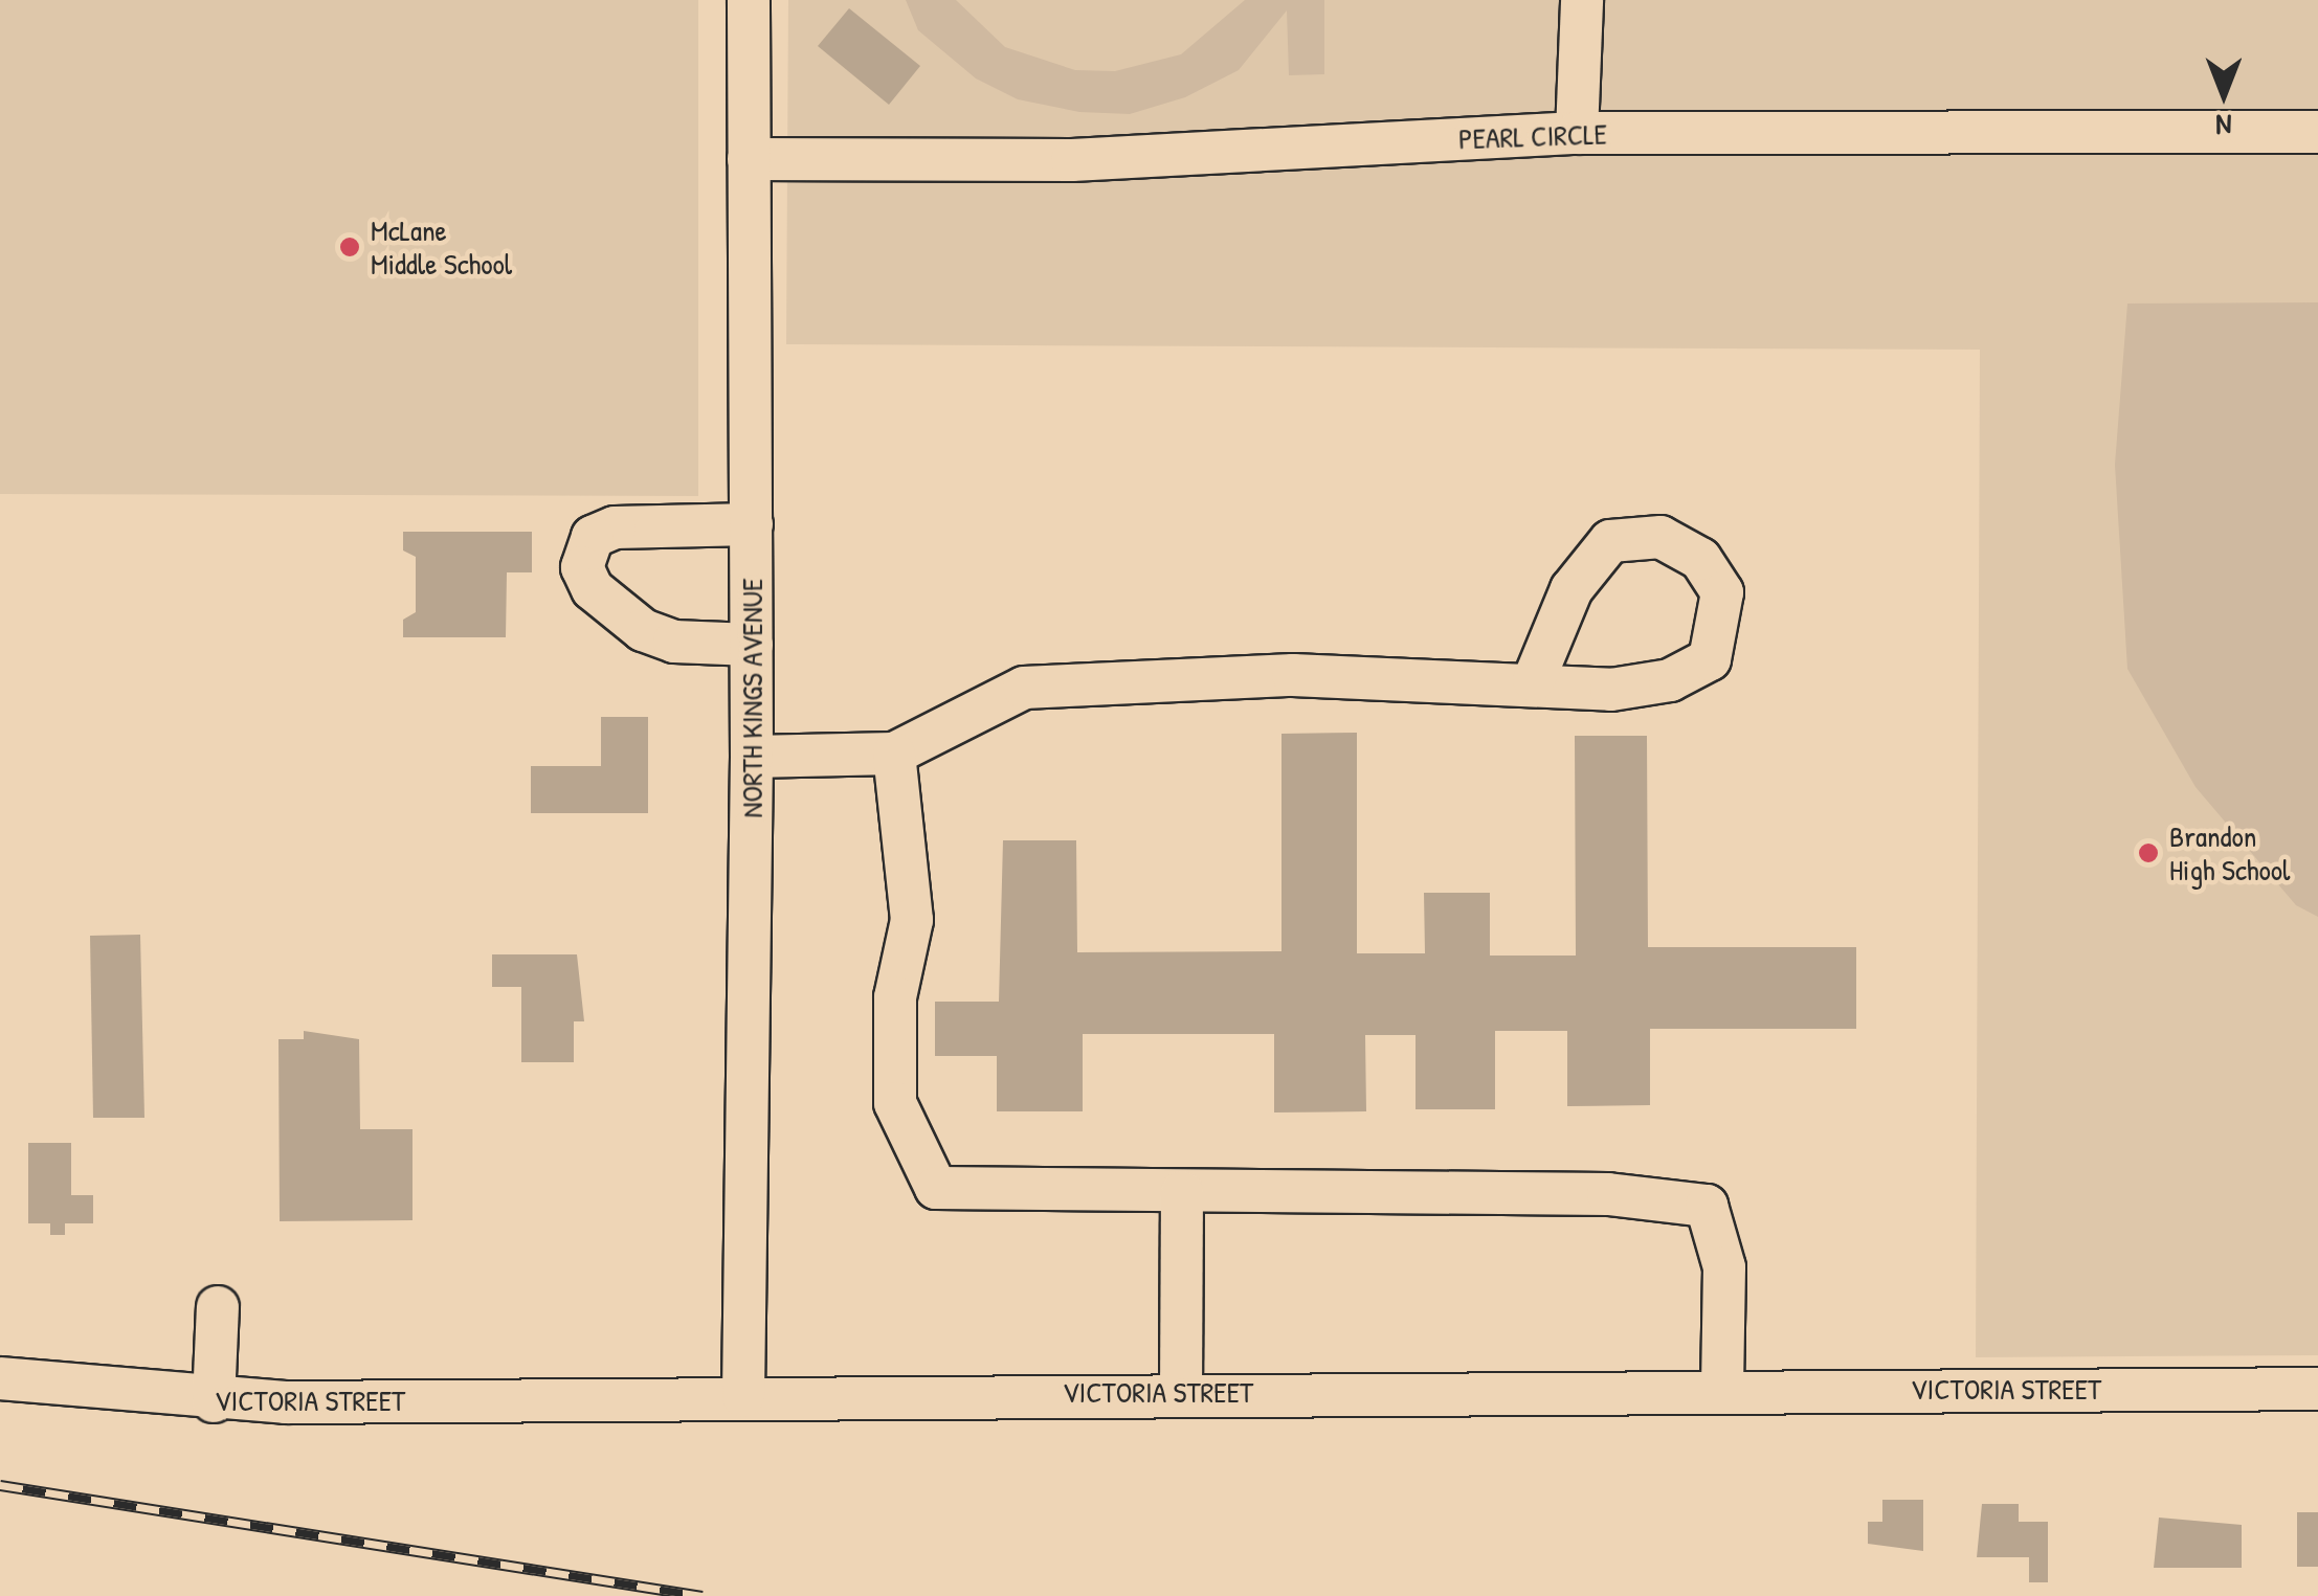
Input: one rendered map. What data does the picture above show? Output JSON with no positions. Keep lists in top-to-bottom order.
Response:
{
  "streets": {
    "street": ["PEARL CIRCLE", "NORTH KINGS AVENUE", "VICTORIA STREET"]
  },
  "crossings": [
    ["PEARL CIRCLE", "NORTH KINGS AVENUE"],
    ["NORTH KINGS AVENUE", "VICTORIA STREET"]
  ],
  "places": ["McLane Middle School", "Brandon High School"],
  "north": "bottom"
}
